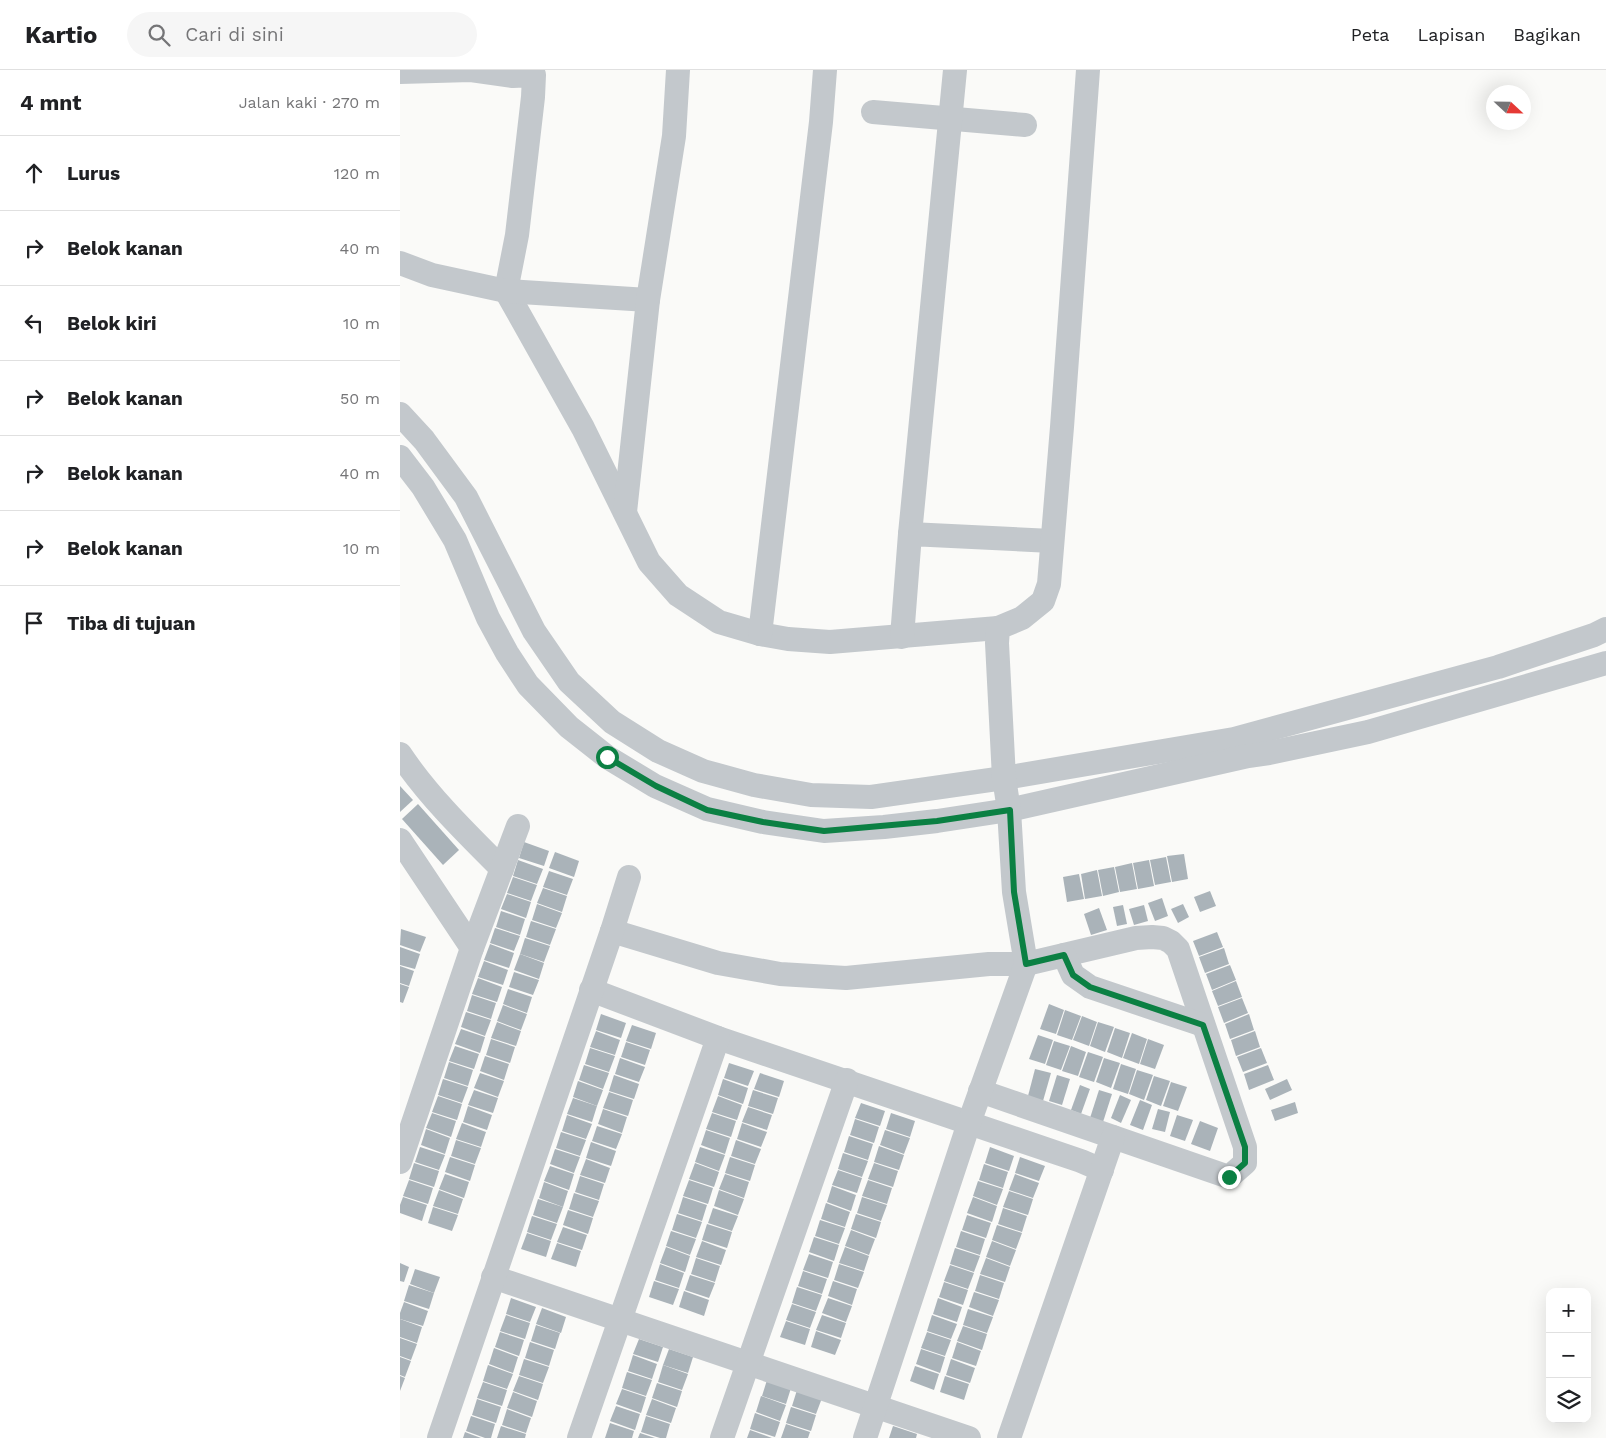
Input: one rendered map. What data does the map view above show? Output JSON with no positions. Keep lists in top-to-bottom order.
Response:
{
  "north": "right",
  "page": {
    "header": "Kartio",
    "search": "Cari di sini",
    "nav": ["Peta", "Lapisan", "Bagikan"],
    "heading": ["4 mnt", "Jalan kaki · 270 m"],
    "list": [
      ["Lurus", "120 m"],
      ["Belok kanan", "40 m"],
      ["Belok kiri", "10 m"],
      ["Belok kanan", "50 m"],
      ["Belok kanan", "40 m"],
      ["Belok kanan", "10 m"],
      "Tiba di tujuan"
    ],
    "map_buttons": ["+", "−"]
  }
}
